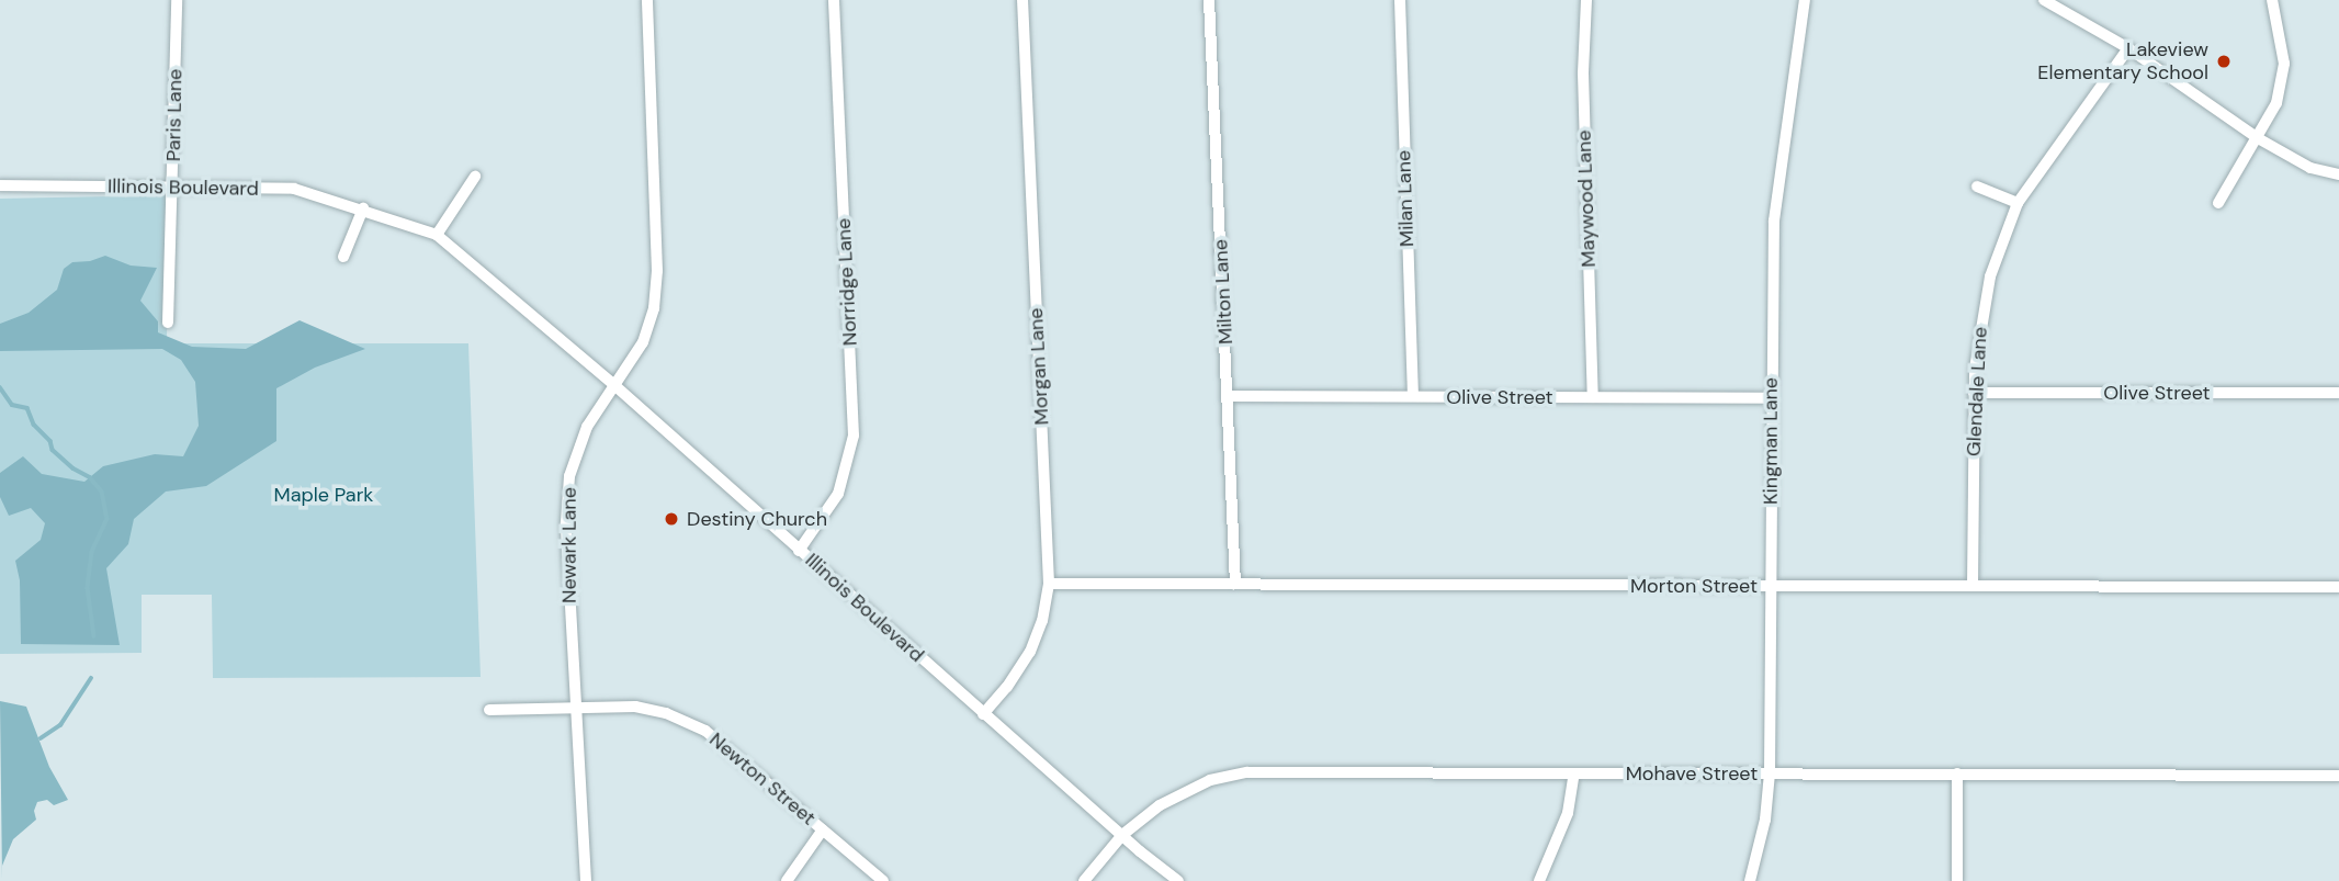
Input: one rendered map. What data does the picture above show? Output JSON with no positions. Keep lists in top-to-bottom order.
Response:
{
  "streets": {
    "street": [
      "Paris Lane",
      "Illinois Boulevard",
      "Milan Lane",
      "Maywood Lane",
      "Norridge Lane",
      "Milton Lane",
      "Morgan Lane",
      "Glendale Lane",
      "Olive Street",
      "Kingman Lane",
      "Newark Lane",
      "Morton Street",
      "Mohave Street",
      "Newton Street"
    ]
  },
  "crossings": [
    ["Paris Lane", "Illinois Boulevard"],
    ["Illinois Boulevard", "Norridge Lane"],
    ["Illinois Boulevard", "Morgan Lane"],
    ["Illinois Boulevard", "Newark Lane"],
    ["Illinois Boulevard", "Mohave Street"],
    ["Milan Lane", "Olive Street"],
    ["Maywood Lane", "Olive Street"],
    ["Milton Lane", "Olive Street"],
    ["Milton Lane", "Morton Street"],
    ["Morgan Lane", "Morton Street"],
    ["Glendale Lane", "Olive Street"],
    ["Glendale Lane", "Morton Street"],
    ["Olive Street", "Kingman Lane"],
    ["Kingman Lane", "Morton Street"],
    ["Kingman Lane", "Mohave Street"],
    ["Newark Lane", "Newton Street"]
  ],
  "parks": ["Maple Park"],
  "places": ["Lakeview Elementary School", "Destiny Church"]
}
